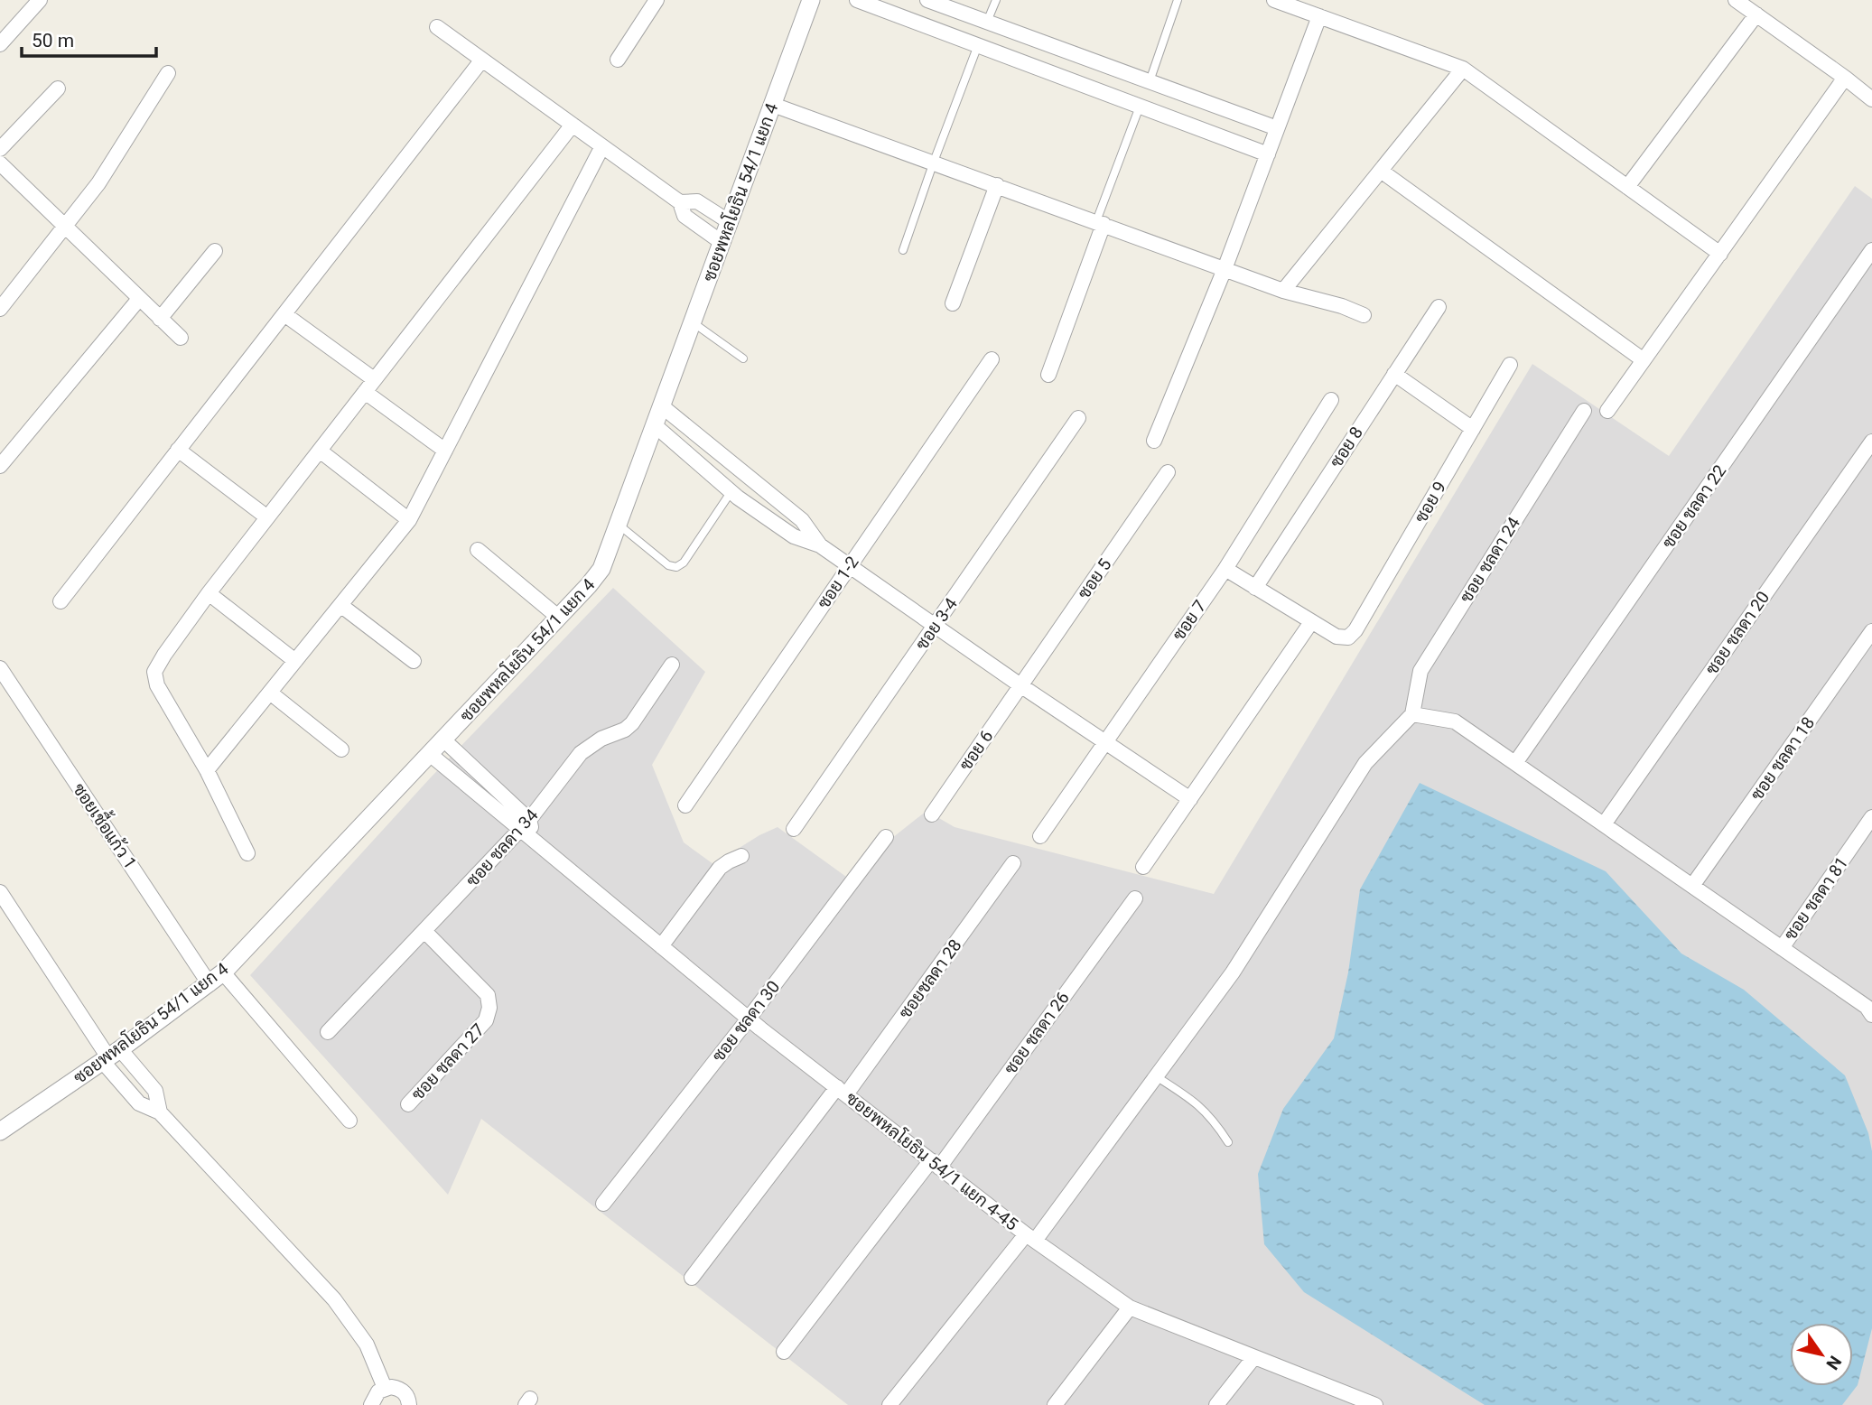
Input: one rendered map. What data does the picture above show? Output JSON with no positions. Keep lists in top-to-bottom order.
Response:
{
  "streets": {
    "street": [
      "ซอยพหลโยธิน 54/1 แยก 4",
      "ซอย 8",
      "ซอย 9",
      "ซอย ชลดา 22",
      "ซอย ชลดา 24",
      "ซอย 5",
      "ซอย 1-2",
      "ซอย 7",
      "ซอย 3-4",
      "ซอย ชลดา 20",
      "ซอย 6",
      "ซอย ชลดา 18",
      "ซอยเชื้อแก้ว 1",
      "ซอย ชลดา 34",
      "ซอย ชลดา 81",
      "ซอยชลดา 28",
      "ซอย ชลดา 30",
      "ซอย ชลดา 26",
      "ซอย ชลดา 27",
      "ซอยพหลโยธิน 54/1 แยก 4-45"
    ]
  },
  "crossings": [
    ["ซอยพหลโยธิน 54/1 แยก 4", "ซอยเชื้อแก้ว 1"],
    ["ซอย 5", "ซอย 6"],
    ["ซอย ชลดา 34", "ซอย ชลดา 27"],
    ["ซอย ชลดา 34", "ซอยพหลโยธิน 54/1 แยก 4-45"],
    ["ซอยชลดา 28", "ซอยพหลโยธิน 54/1 แยก 4-45"],
    ["ซอย ชลดา 30", "ซอยพหลโยธิน 54/1 แยก 4-45"],
    ["ซอย ชลดา 26", "ซอยพหลโยธิน 54/1 แยก 4-45"]
  ],
  "scale_bar": "50 m",
  "north": "bottom right"
}
